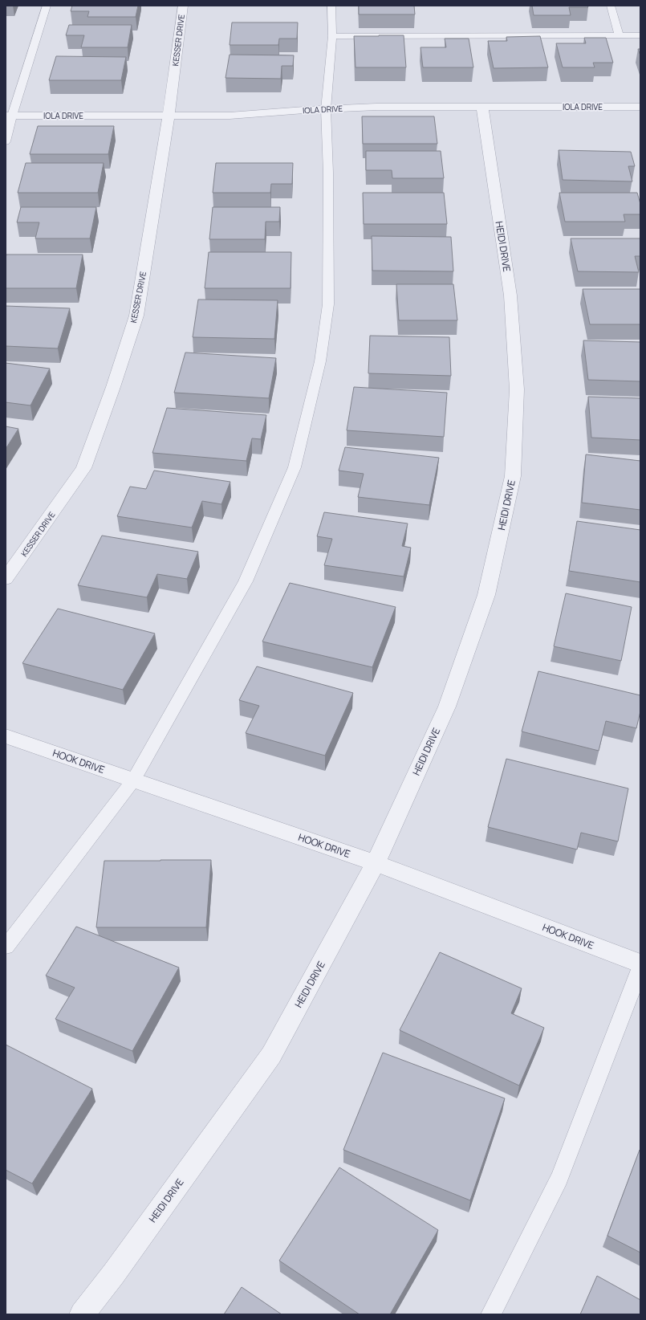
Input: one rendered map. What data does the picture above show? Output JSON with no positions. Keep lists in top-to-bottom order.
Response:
{
  "streets": {
    "street": [
      "KESSER DRIVE",
      "IOLA DRIVE",
      "HEIDI DRIVE",
      "HOOK DRIVE"
    ]
  },
  "crossings": [
    ["KESSER DRIVE", "IOLA DRIVE"],
    ["IOLA DRIVE", "HEIDI DRIVE"],
    ["HEIDI DRIVE", "HOOK DRIVE"]
  ]
}
